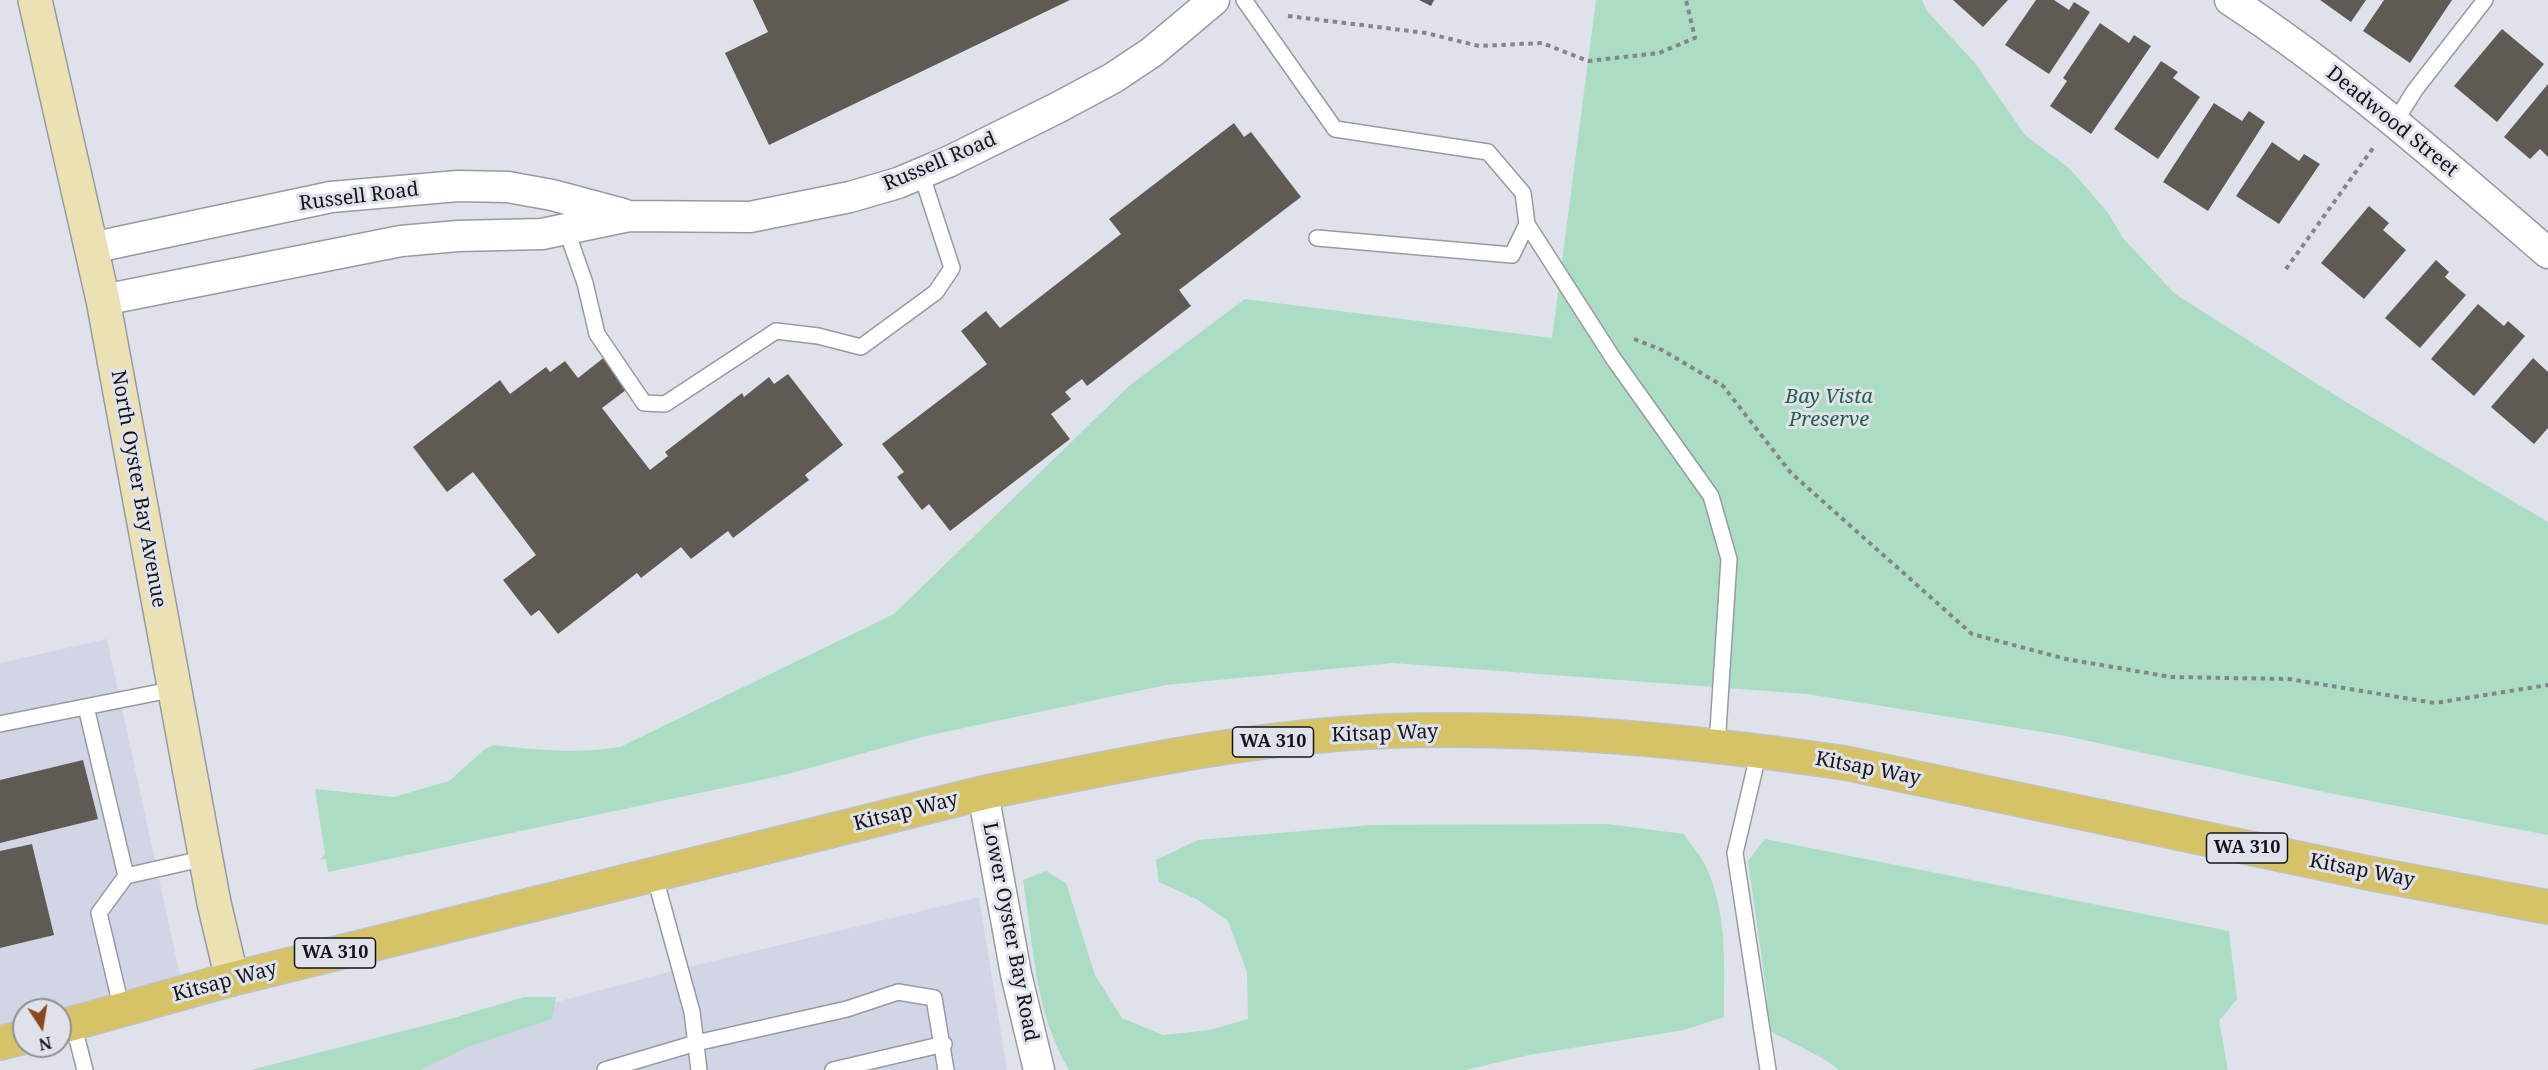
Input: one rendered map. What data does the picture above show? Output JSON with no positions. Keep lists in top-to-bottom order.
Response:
{
  "streets": {
    "main road": ["Kitsap Way", "WA 310"],
    "street": [
      "Deadwood Street",
      "Russell Road",
      "North Oyster Bay Avenue",
      "Lower Oyster Bay Road"
    ]
  },
  "crossings": [
    ["Russell Road", "North Oyster Bay Avenue"],
    ["North Oyster Bay Avenue", "Kitsap Way"],
    ["Kitsap Way", "Lower Oyster Bay Road"]
  ],
  "parks": ["Bay Vista Preserve"],
  "north": "bottom"
}
